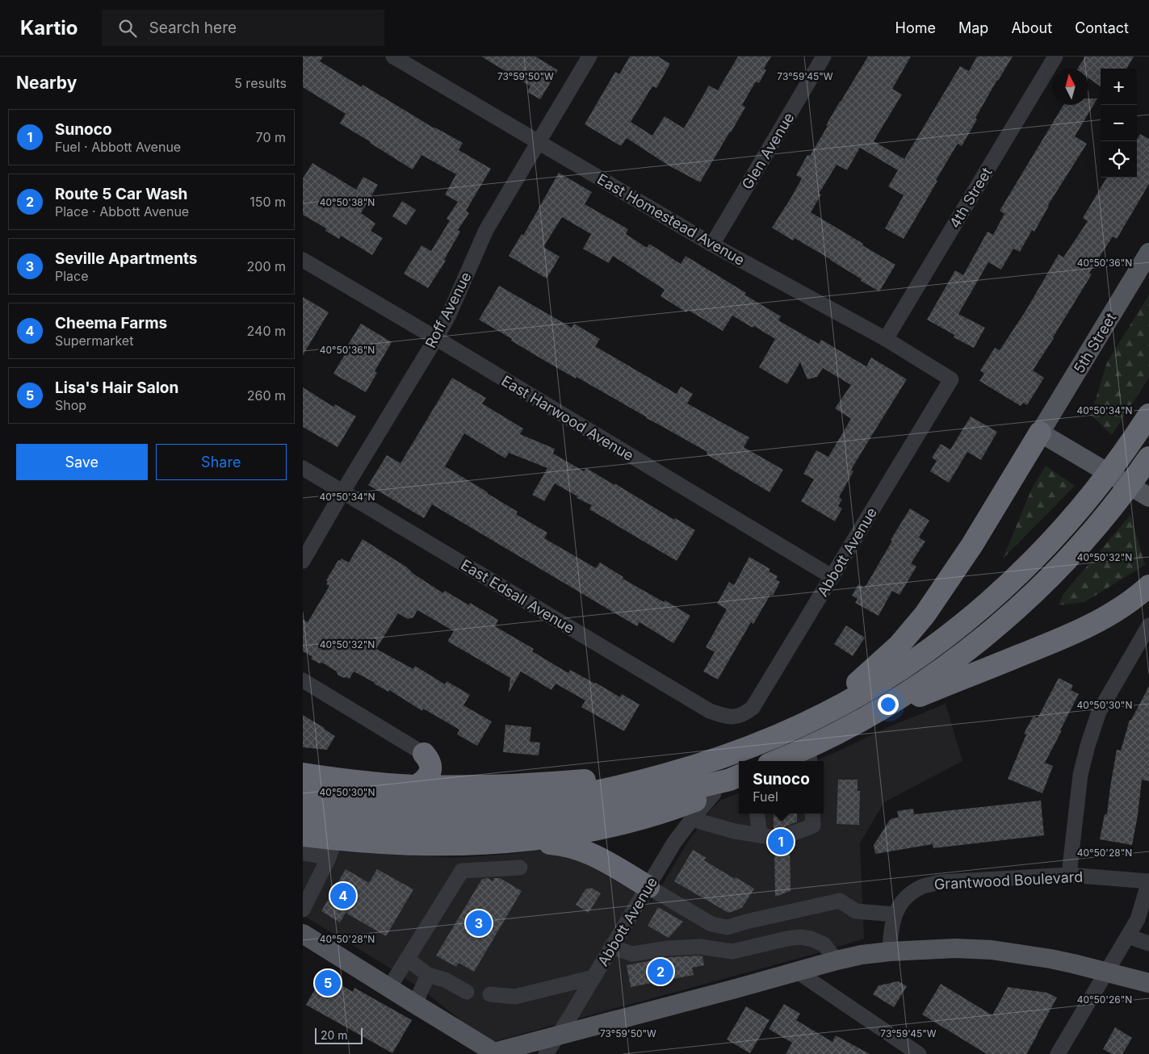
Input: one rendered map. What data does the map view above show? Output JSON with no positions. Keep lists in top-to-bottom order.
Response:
{
  "streets": {
    "main road": ["5th Street"],
    "street": [
      "Glen Avenue",
      "4th Street",
      "East Homestead Avenue",
      "Roff Avenue",
      "East Harwood Avenue",
      "Abbott Avenue",
      "East Edsall Avenue",
      "Grantwood Boulevard"
    ]
  },
  "crossings": [
    ["Glen Avenue", "East Homestead Avenue"],
    ["4th Street", "East Homestead Avenue"],
    ["East Homestead Avenue", "Roff Avenue"],
    ["East Homestead Avenue", "Abbott Avenue"],
    ["Roff Avenue", "East Harwood Avenue"],
    ["Roff Avenue", "East Edsall Avenue"],
    ["East Harwood Avenue", "Abbott Avenue"],
    ["Abbott Avenue", "East Edsall Avenue"]
  ],
  "scale_bar": "20 m",
  "north": "top",
  "page": {
    "header": "Kartio",
    "search": "Search here",
    "nav": [
      "Home",
      "Map",
      "About",
      "Contact"
    ],
    "heading": ["Nearby", "5 results"],
    "map_buttons": ["+", "−"],
    "list": [
      {
        "mark": "1",
        "name": "Sunoco",
        "note": "Fuel · Abbott Avenue",
        "value": "70 m"
      },
      {
        "mark": "2",
        "name": "Route 5 Car Wash",
        "note": "Place · Abbott Avenue",
        "value": "150 m"
      },
      {
        "mark": "3",
        "name": "Seville Apartments",
        "note": "Place",
        "value": "200 m"
      },
      {
        "mark": "4",
        "name": "Cheema Farms",
        "note": "Supermarket",
        "value": "240 m"
      },
      {
        "mark": "5",
        "name": "Lisa's Hair Salon",
        "note": "Shop",
        "value": "260 m"
      }
    ],
    "buttons": ["Save", "Share"],
    "popup": ["Sunoco", "Fuel"],
    "pins": [
      "1",
      "4",
      "3",
      "2",
      "5"
    ],
    "scale": "20 m"
  },
  "coordinates": [
    "73°59'50\"W",
    "73°59'45\"W",
    "40°50'38\"N",
    "40°50'36\"N",
    "40°50'34\"N",
    "40°50'32\"N",
    "40°50'30\"N",
    "40°50'28\"N",
    "40°50'26\"N"
  ]
}
